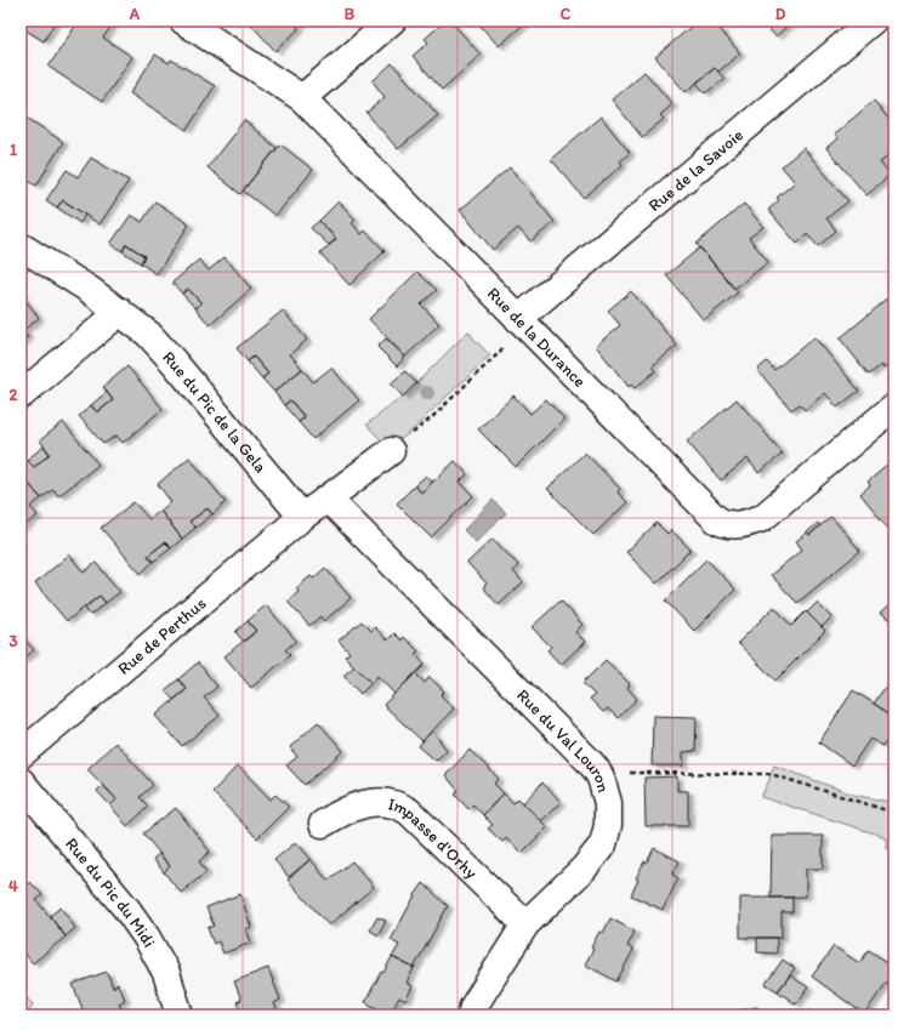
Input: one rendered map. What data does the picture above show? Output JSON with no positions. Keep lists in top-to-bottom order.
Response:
{
  "streets": {
    "street": [
      "Rue de la Savoie",
      "Rue de la Durance",
      "Rue du Pic de la Gela",
      "Rue de Perthus",
      "Rue du Val Louron",
      "Impasse d'Orhy",
      "Rue du Pic du Midi"
    ]
  },
  "crossings": [
    ["Rue de la Savoie", "Rue de la Durance"],
    ["Rue du Pic de la Gela", "Rue de Perthus"],
    ["Rue du Val Louron", "Impasse d'Orhy"]
  ],
  "grid": {
    "columns": [
      "A",
      "B",
      "C",
      "D"
    ],
    "rows": [
      "1",
      "2",
      "3",
      "4"
    ]
  }
}
